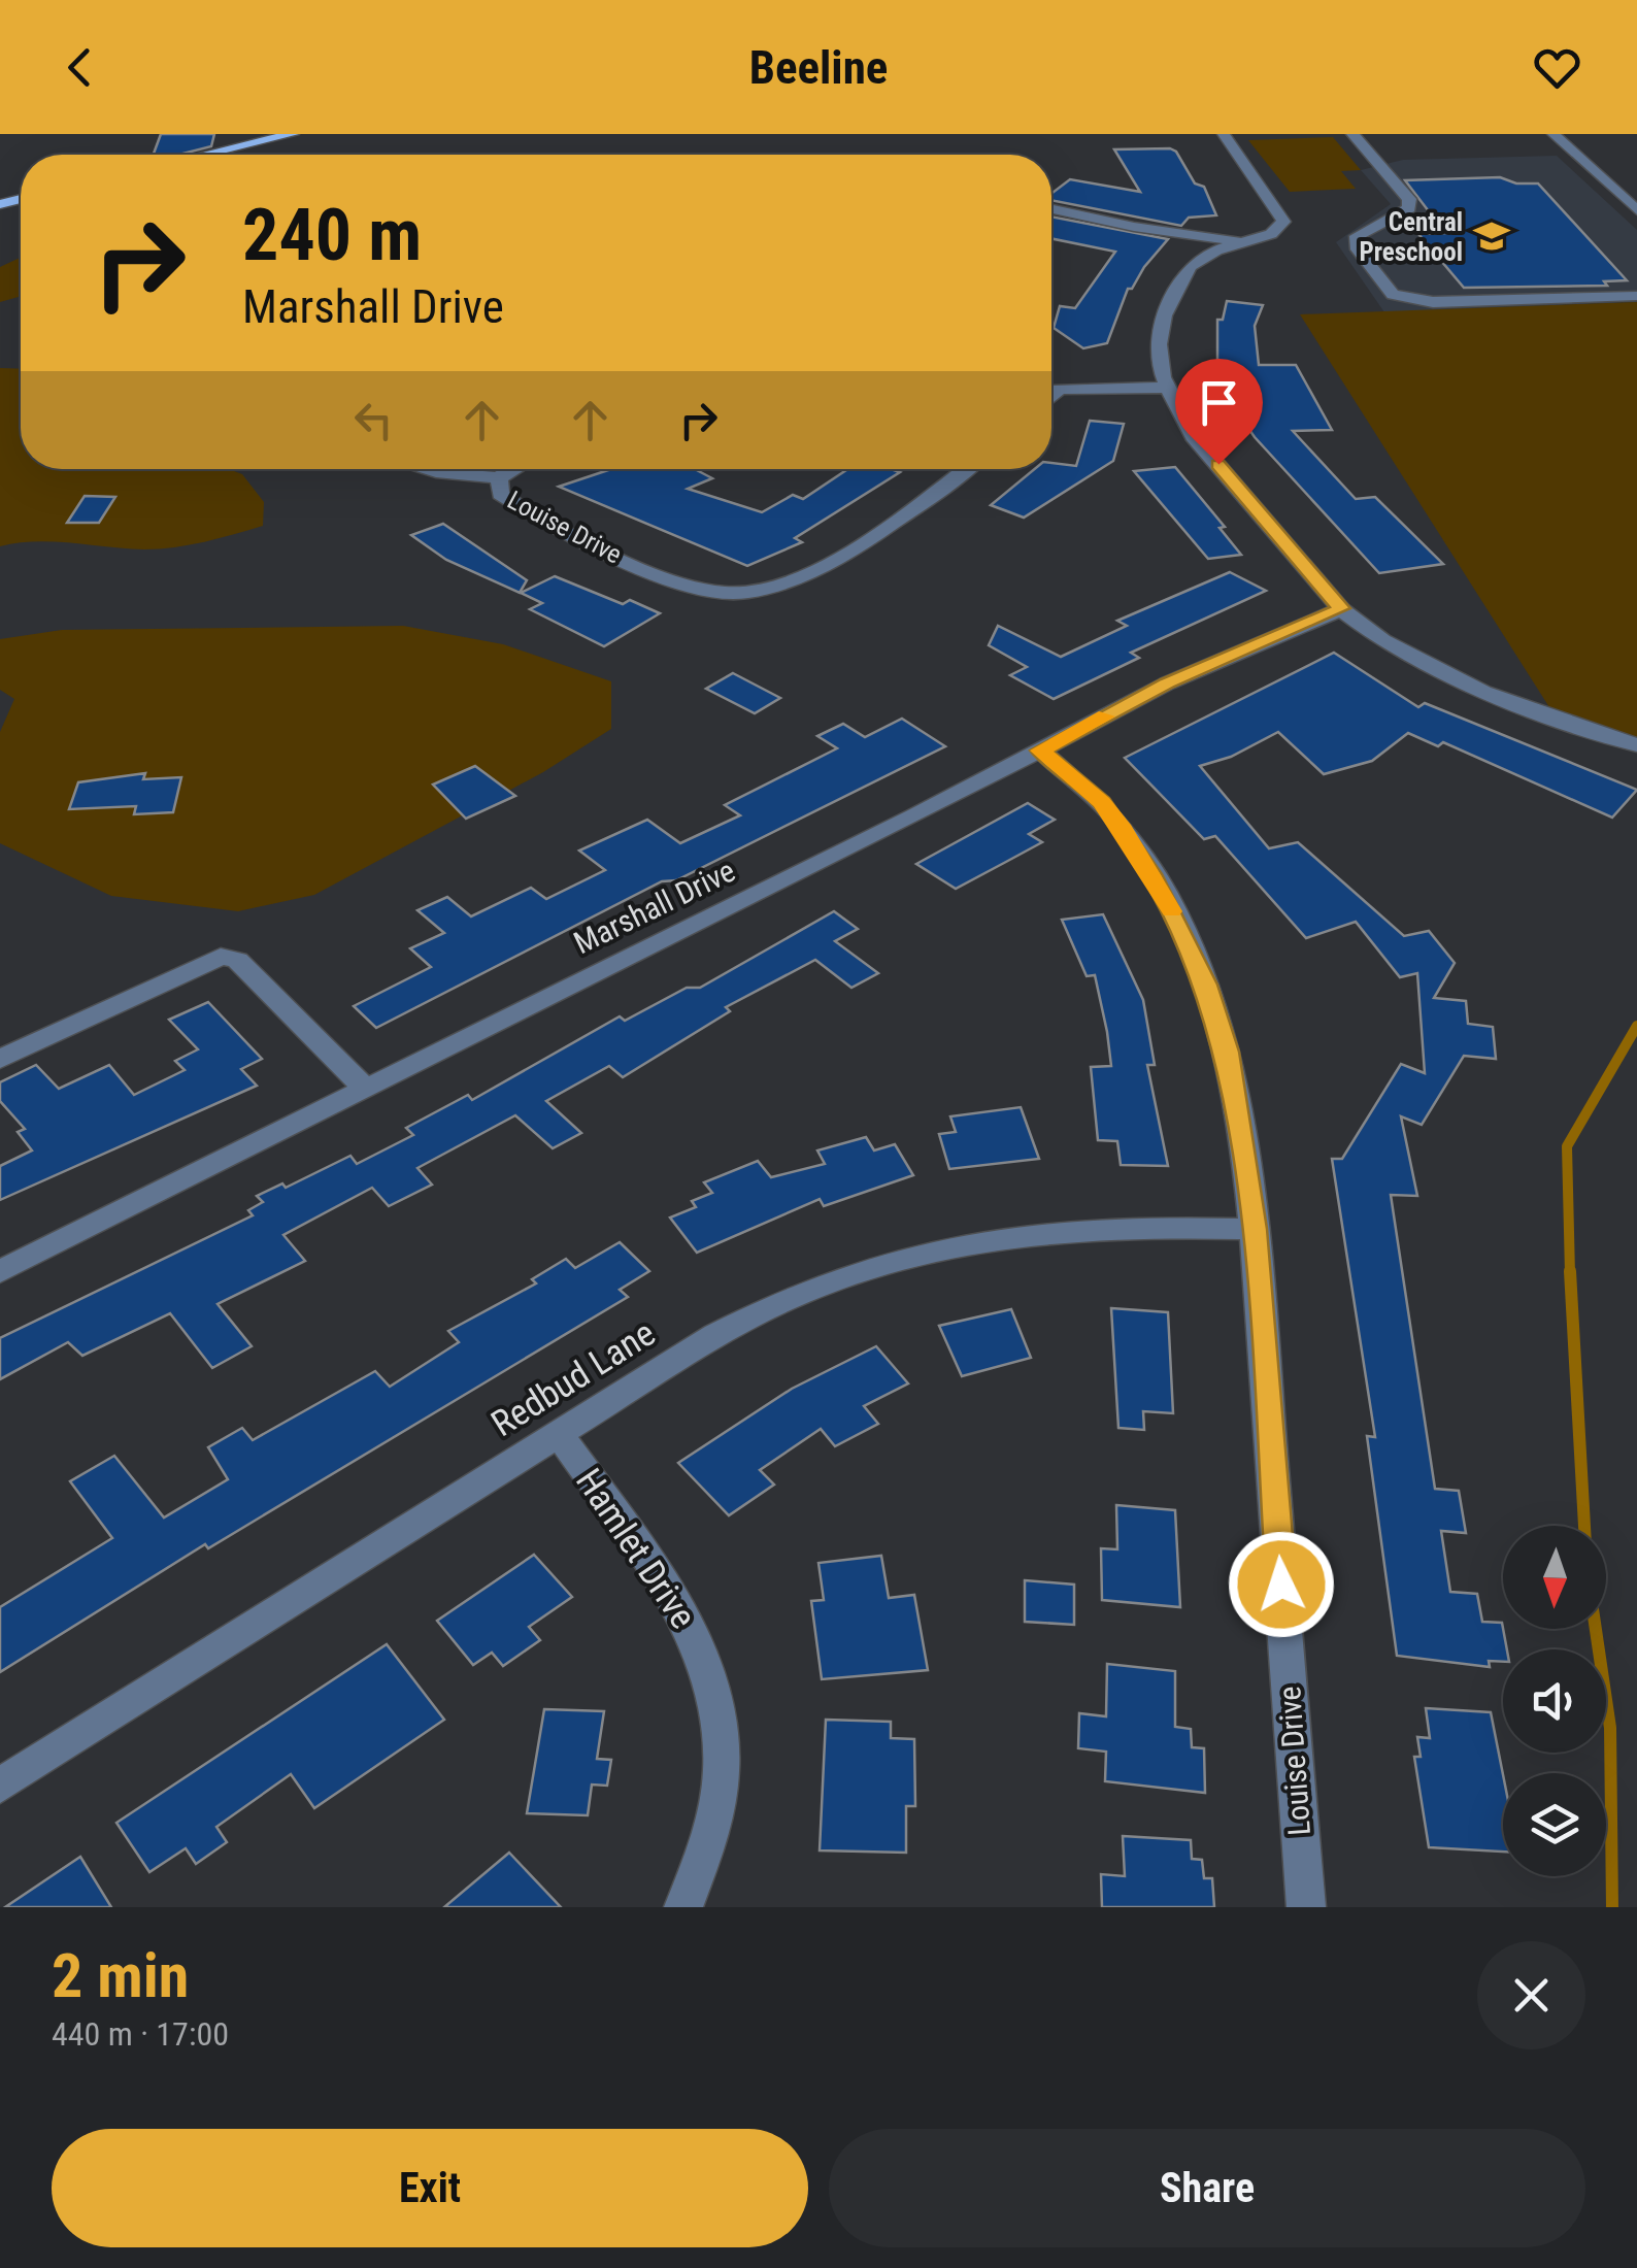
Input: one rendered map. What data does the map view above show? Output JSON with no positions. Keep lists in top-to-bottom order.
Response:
{
  "streets": {
    "street": [
      "Louise Drive",
      "Marshall Drive",
      "Redbud Lane",
      "Hamlet Drive"
    ]
  },
  "crossings": [
    ["Louise Drive", "Marshall Drive"],
    ["Louise Drive", "Redbud Lane"],
    ["Redbud Lane", "Hamlet Drive"]
  ],
  "places": {
    "school or university": ["Central Preschool"]
  },
  "north": "bottom",
  "page": {
    "header": "Beeline",
    "turn": ["240 m", "Marshall Drive"],
    "heading": ["2 min", "440 m · 17:00"],
    "buttons": ["Exit", "Share"]
  }
}
